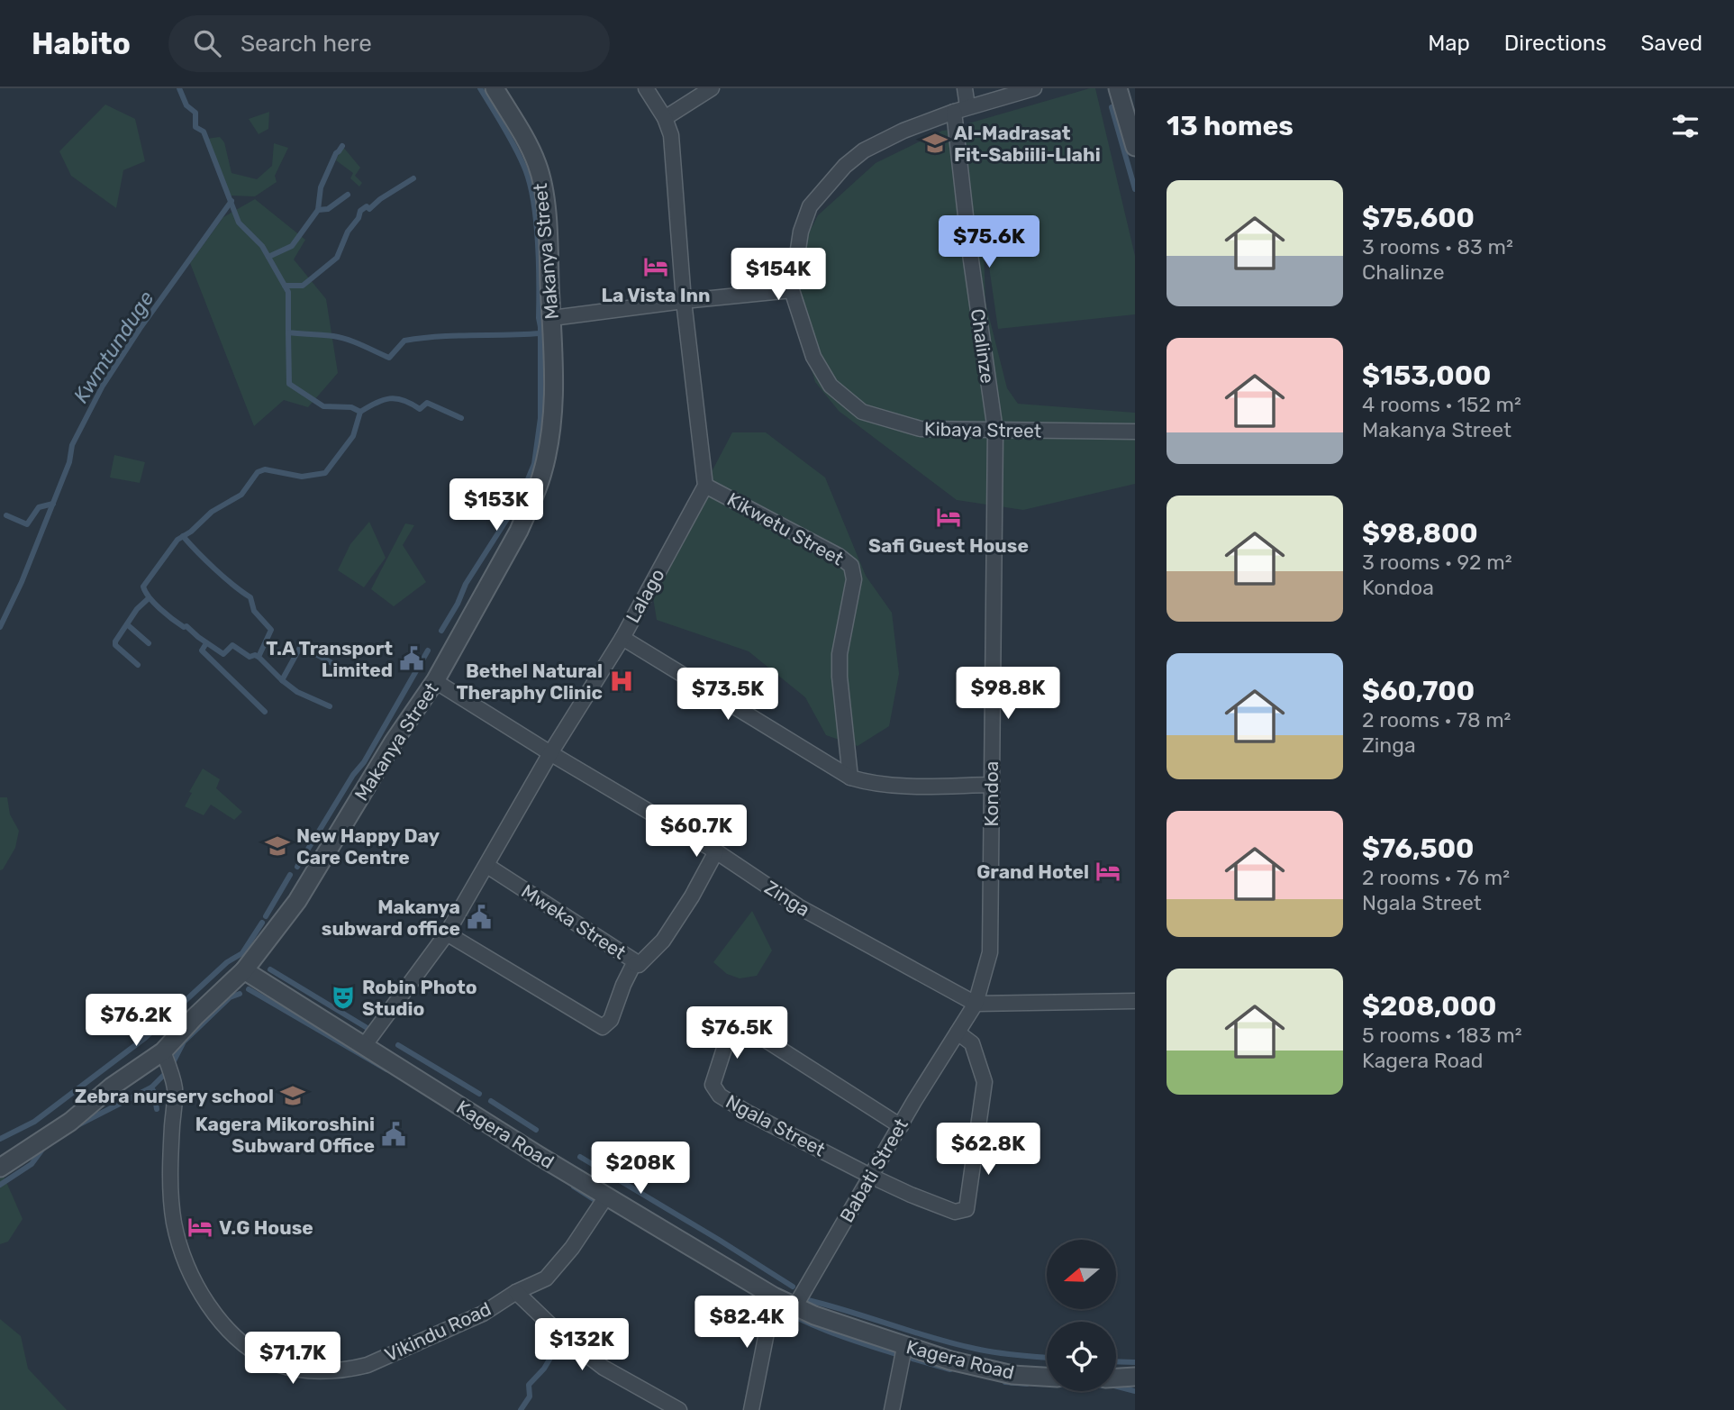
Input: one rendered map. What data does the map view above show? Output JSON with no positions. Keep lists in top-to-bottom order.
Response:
{
  "streets": {
    "street": [
      "Makanya Street",
      "Chalinze",
      "Kibaya Street",
      "Kikwetu Street",
      "Lalago",
      "Kondoa",
      "Zinga",
      "Mweka Street",
      "Ngala Street",
      "Kagera Road",
      "Babati Street",
      "Vikindu Road"
    ]
  },
  "crossings": [
    ["Makanya Street", "Zinga"],
    ["Makanya Street", "Kagera Road"],
    ["Makanya Street", "Vikindu Road"],
    ["Chalinze", "Kibaya Street"],
    ["Chalinze", "Kondoa"],
    ["Kibaya Street", "Kondoa"],
    ["Kikwetu Street", "Lalago"],
    ["Lalago", "Zinga"],
    ["Lalago", "Mweka Street"],
    ["Lalago", "Kagera Road"],
    ["Kondoa", "Zinga"],
    ["Kondoa", "Babati Street"],
    ["Zinga", "Babati Street"],
    ["Ngala Street", "Babati Street"],
    ["Kagera Road", "Babati Street"],
    ["Kagera Road", "Vikindu Road"]
  ],
  "water": ["Kwmtunduge"],
  "places": {
    "school or university": ["Al-Madrasat Fit-Sabiili-Llahi", "New Happy Day Care Centre", "Zebra nursery school"],
    "hotel": [
      "La Vista Inn",
      "Safi Guest House",
      "Grand Hotel",
      "V.G House"
    ],
    "public building": ["T.A Transport Limited", "Makanya subward office", "Kagera Mikoroshini Subward Office"],
    "hospital": ["Bethel Natural Theraphy Clinic"],
    "theatre": ["Robin Photo Studio"]
  },
  "north": "left",
  "page": {
    "header": "Habito",
    "search": "Search here",
    "nav": ["Map", "Directions", "Saved"],
    "heading": "13 homes",
    "list": [
      {
        "name": "$75,600",
        "note": "3 rooms · 83 m² · Chalinze"
      },
      {
        "name": "$153,000",
        "note": "4 rooms · 152 m² · Makanya Street"
      },
      {
        "name": "$98,800",
        "note": "3 rooms · 92 m² · Kondoa"
      },
      {
        "name": "$60,700",
        "note": "2 rooms · 78 m² · Zinga"
      },
      {
        "name": "$76,500",
        "note": "2 rooms · 76 m² · Ngala Street"
      },
      {
        "name": "$208,000",
        "note": "5 rooms · 183 m² · Kagera Road"
      }
    ],
    "price": [
      "$75.6K",
      "$154K",
      "$153K",
      "$98.8K",
      "$73.5K",
      "$60.7K",
      "$76.2K",
      "$76.5K",
      "$62.8K",
      "$208K",
      "$82.4K",
      "$132K",
      "$71.7K"
    ]
  }
}
